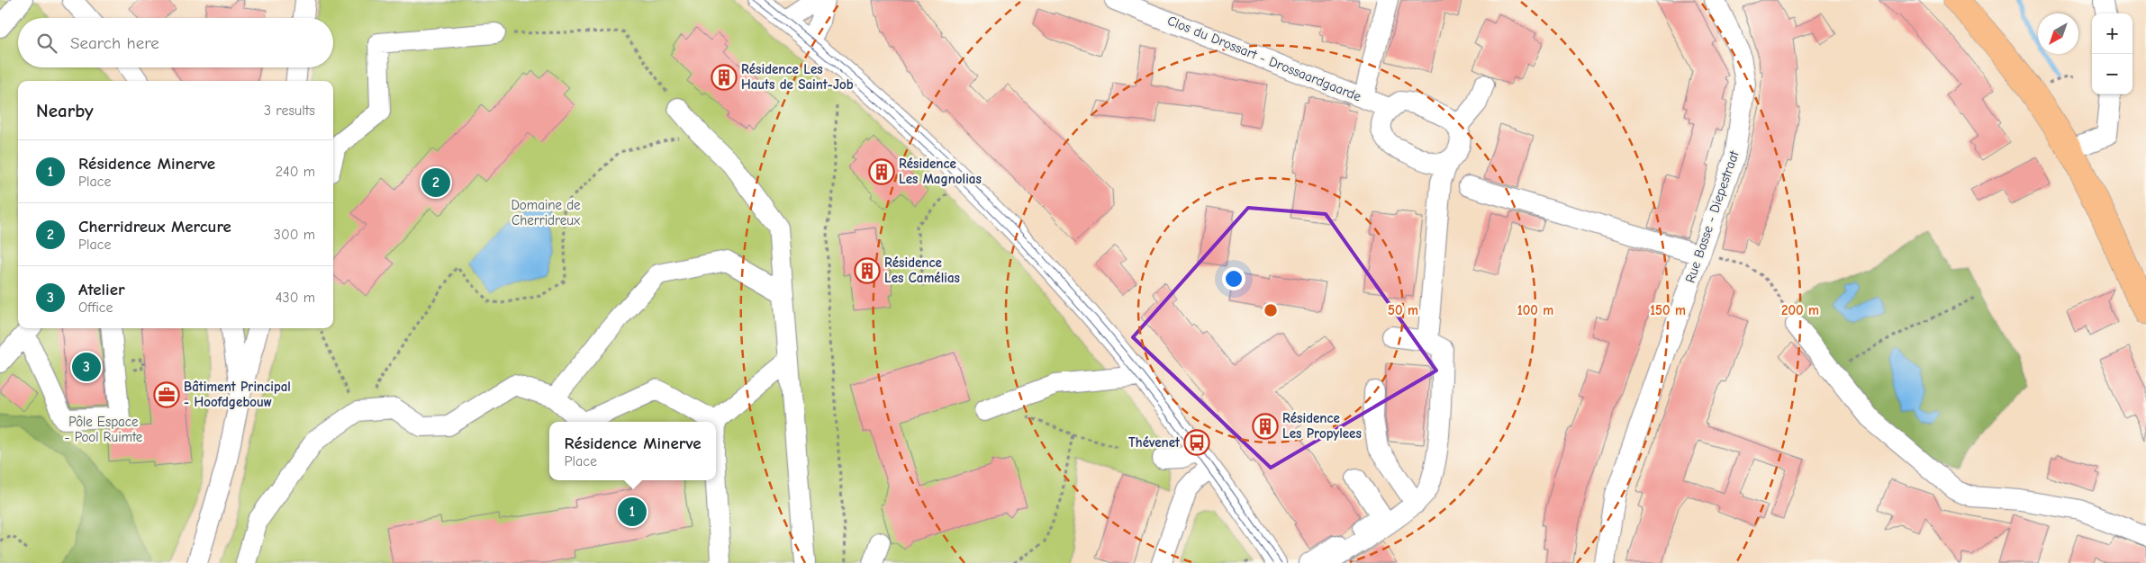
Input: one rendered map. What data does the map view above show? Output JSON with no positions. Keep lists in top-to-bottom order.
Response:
{
  "streets": {
    "street": ["Clos du Drossart - Drossaardgaarde", "Rue Basse - Diepestraat"]
  },
  "parks": ["Domaine de Cherridreux", "Pôle Espace - Pool Ruimte"],
  "places": {
    "building": [
      "Résidence Les Hauts de Saint-Job",
      "Résidence Les Magnolias",
      "Résidence Les Camélias",
      "Résidence Les Propylees"
    ],
    "office": ["Bâtiment Principal - Hoofdgebouw"],
    "bus stop": ["Thévenet"]
  },
  "north": "bottom left",
  "page": {
    "map_buttons": ["+", "−"],
    "search": "Search here",
    "heading": ["Nearby", "3 results"],
    "list": [
      {
        "mark": "1",
        "name": "Résidence Minerve",
        "note": "Place",
        "value": "240 m"
      },
      {
        "mark": "2",
        "name": "Cherridreux Mercure",
        "note": "Place",
        "value": "300 m"
      },
      {
        "mark": "3",
        "name": "Atelier",
        "note": "Office",
        "value": "430 m"
      }
    ],
    "pins": ["2", "3", "1"],
    "popup": ["Résidence Minerve", "Place"]
  },
  "rings": [
    "50 m",
    "100 m",
    "150 m",
    "200 m"
  ]
}
